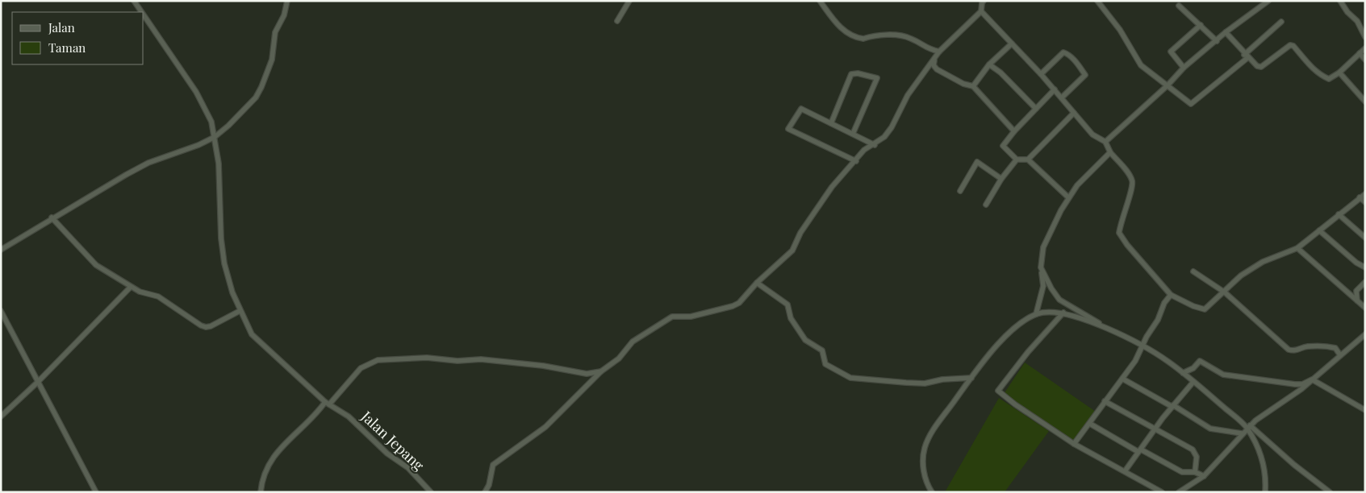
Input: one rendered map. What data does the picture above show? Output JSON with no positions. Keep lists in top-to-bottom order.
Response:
{
  "streets": {
    "street": ["Jalan Jepang"]
  },
  "legend": ["Jalan", "Taman"]
}
